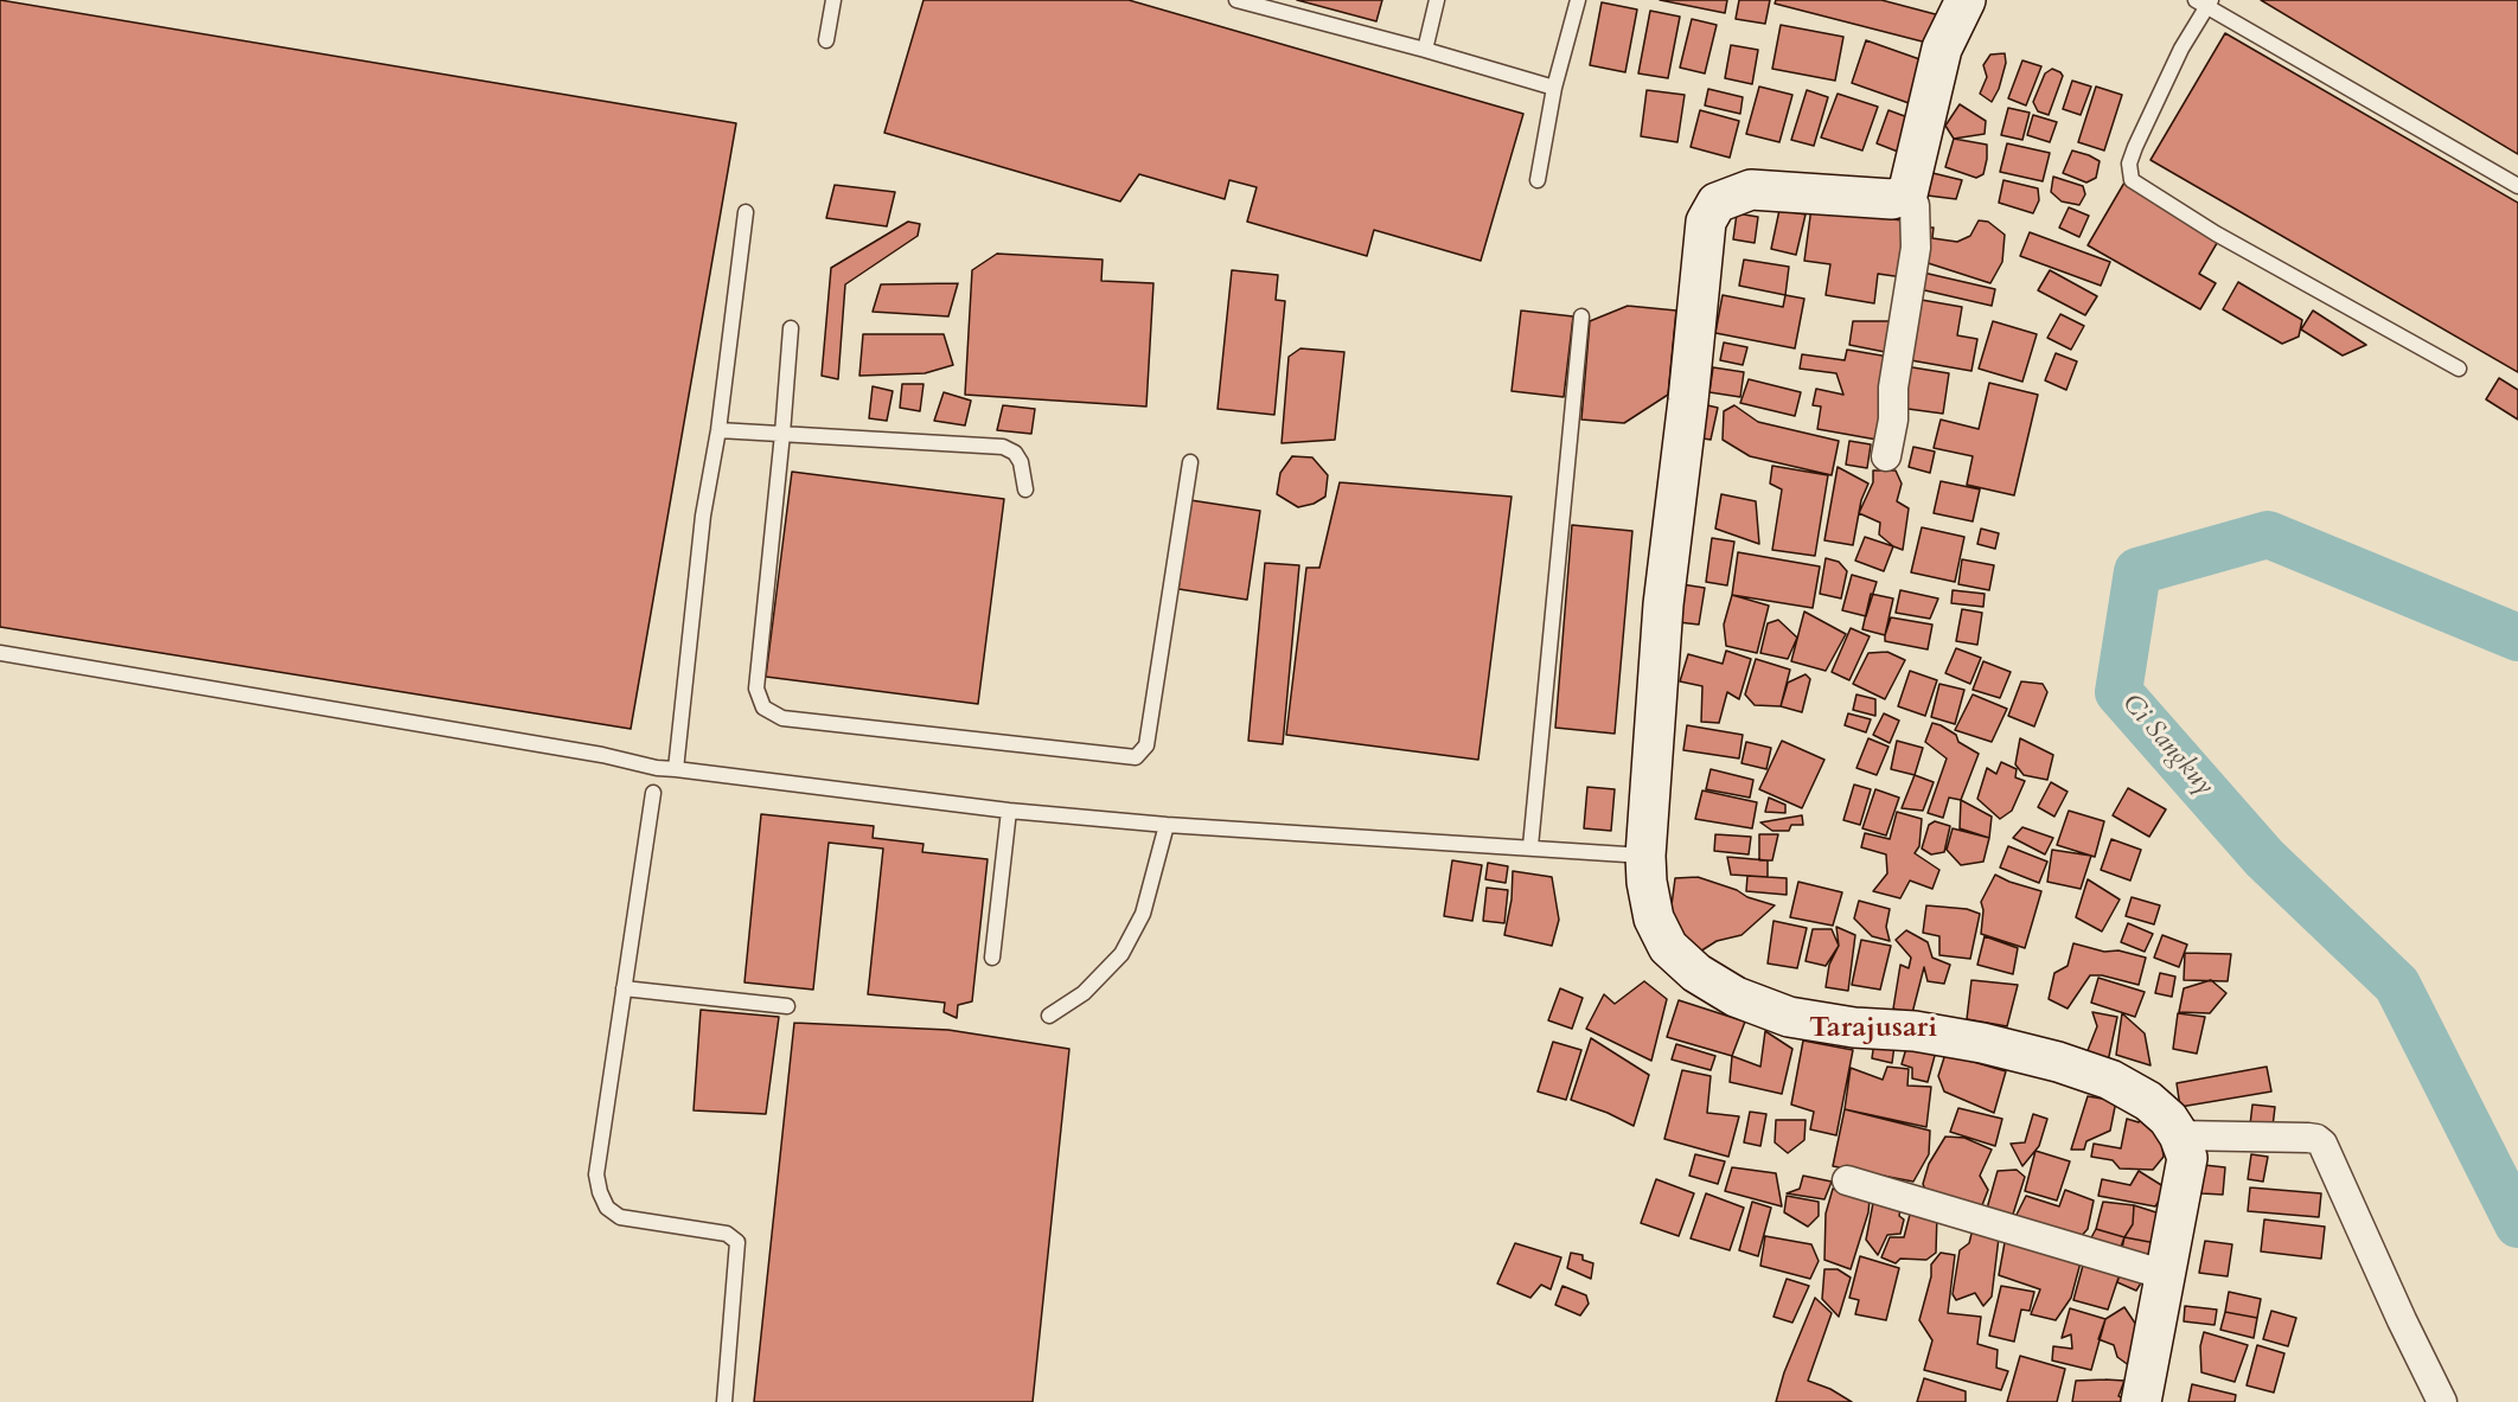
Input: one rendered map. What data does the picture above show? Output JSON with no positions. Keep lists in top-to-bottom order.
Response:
{
  "districts": ["Tarajusari"],
  "water": ["Ci Sangkuy"]
}
